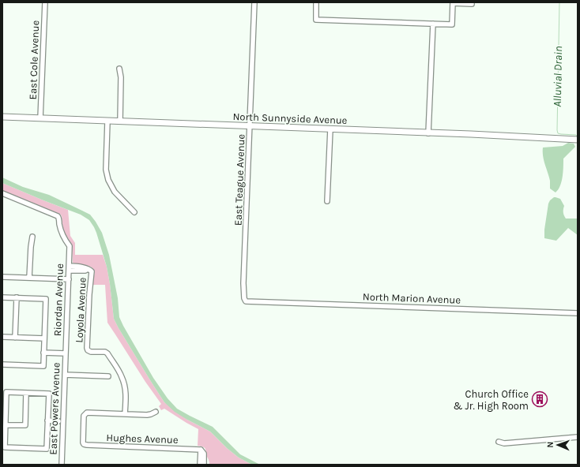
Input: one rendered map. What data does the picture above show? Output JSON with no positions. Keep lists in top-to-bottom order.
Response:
{
  "streets": {
    "main road": ["North Sunnyside Avenue"],
    "street": [
      "East Cole Avenue",
      "East Teague Avenue",
      "North Marion Avenue",
      "Riordan Avenue",
      "Loyola Avenue",
      "East Powers Avenue",
      "Hughes Avenue"
    ]
  },
  "crossings": [
    ["East Cole Avenue", "North Sunnyside Avenue"],
    ["North Sunnyside Avenue", "East Teague Avenue"],
    ["East Teague Avenue", "North Marion Avenue"],
    ["Riordan Avenue", "Loyola Avenue"],
    ["Riordan Avenue", "East Powers Avenue"],
    ["Loyola Avenue", "Hughes Avenue"]
  ],
  "water": ["Alluvial Drain"],
  "places": {
    "building": ["Church Office & Jr. High Room"]
  },
  "north": "left"
}
